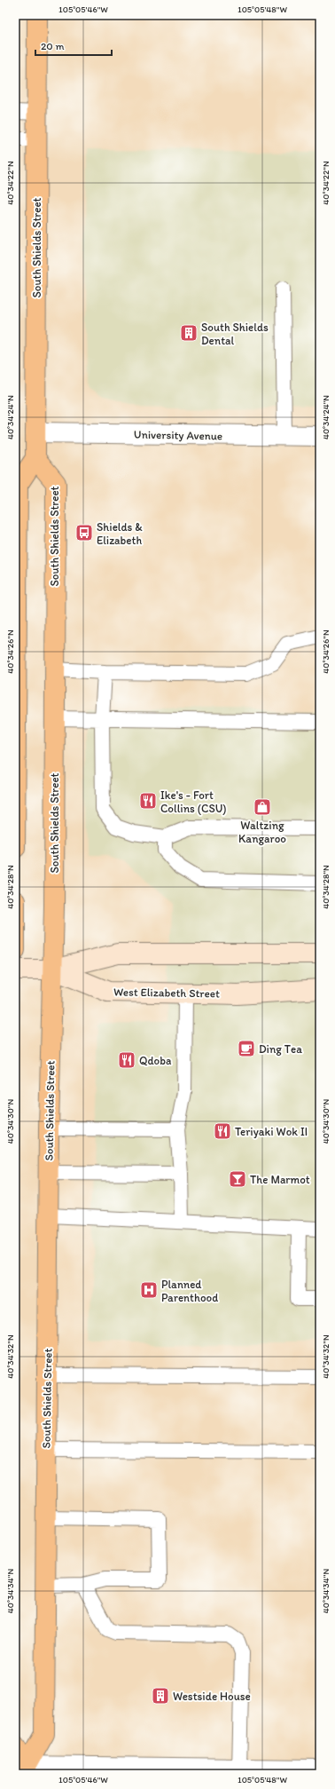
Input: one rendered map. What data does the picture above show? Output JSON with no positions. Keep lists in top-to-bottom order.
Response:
{
  "streets": {
    "main road": ["South Shields Street", "West Elizabeth Street"],
    "street": ["University Avenue"]
  },
  "crossings": [
    ["South Shields Street", "University Avenue"],
    ["South Shields Street", "West Elizabeth Street"]
  ],
  "places": {
    "building": ["South Shields Dental", "Westside House"],
    "bus stop": ["Shields & Elizabeth"],
    "restaurant": ["Ike's - Fort Collins (CSU)", "Qdoba", "Teriyaki Wok II"],
    "shop": ["Waltzing Kangaroo"],
    "cafe": ["Ding Tea"],
    "bar": ["The Marmot"],
    "hospital": ["Planned Parenthood"]
  },
  "scale_bar": "20 m",
  "coordinates": [
    "105°05'46\"W",
    "105°05'48\"W",
    "40°34'22\"N",
    "40°34'24\"N",
    "40°34'26\"N",
    "40°34'28\"N",
    "40°34'30\"N",
    "40°34'32\"N",
    "40°34'34\"N"
  ]
}
